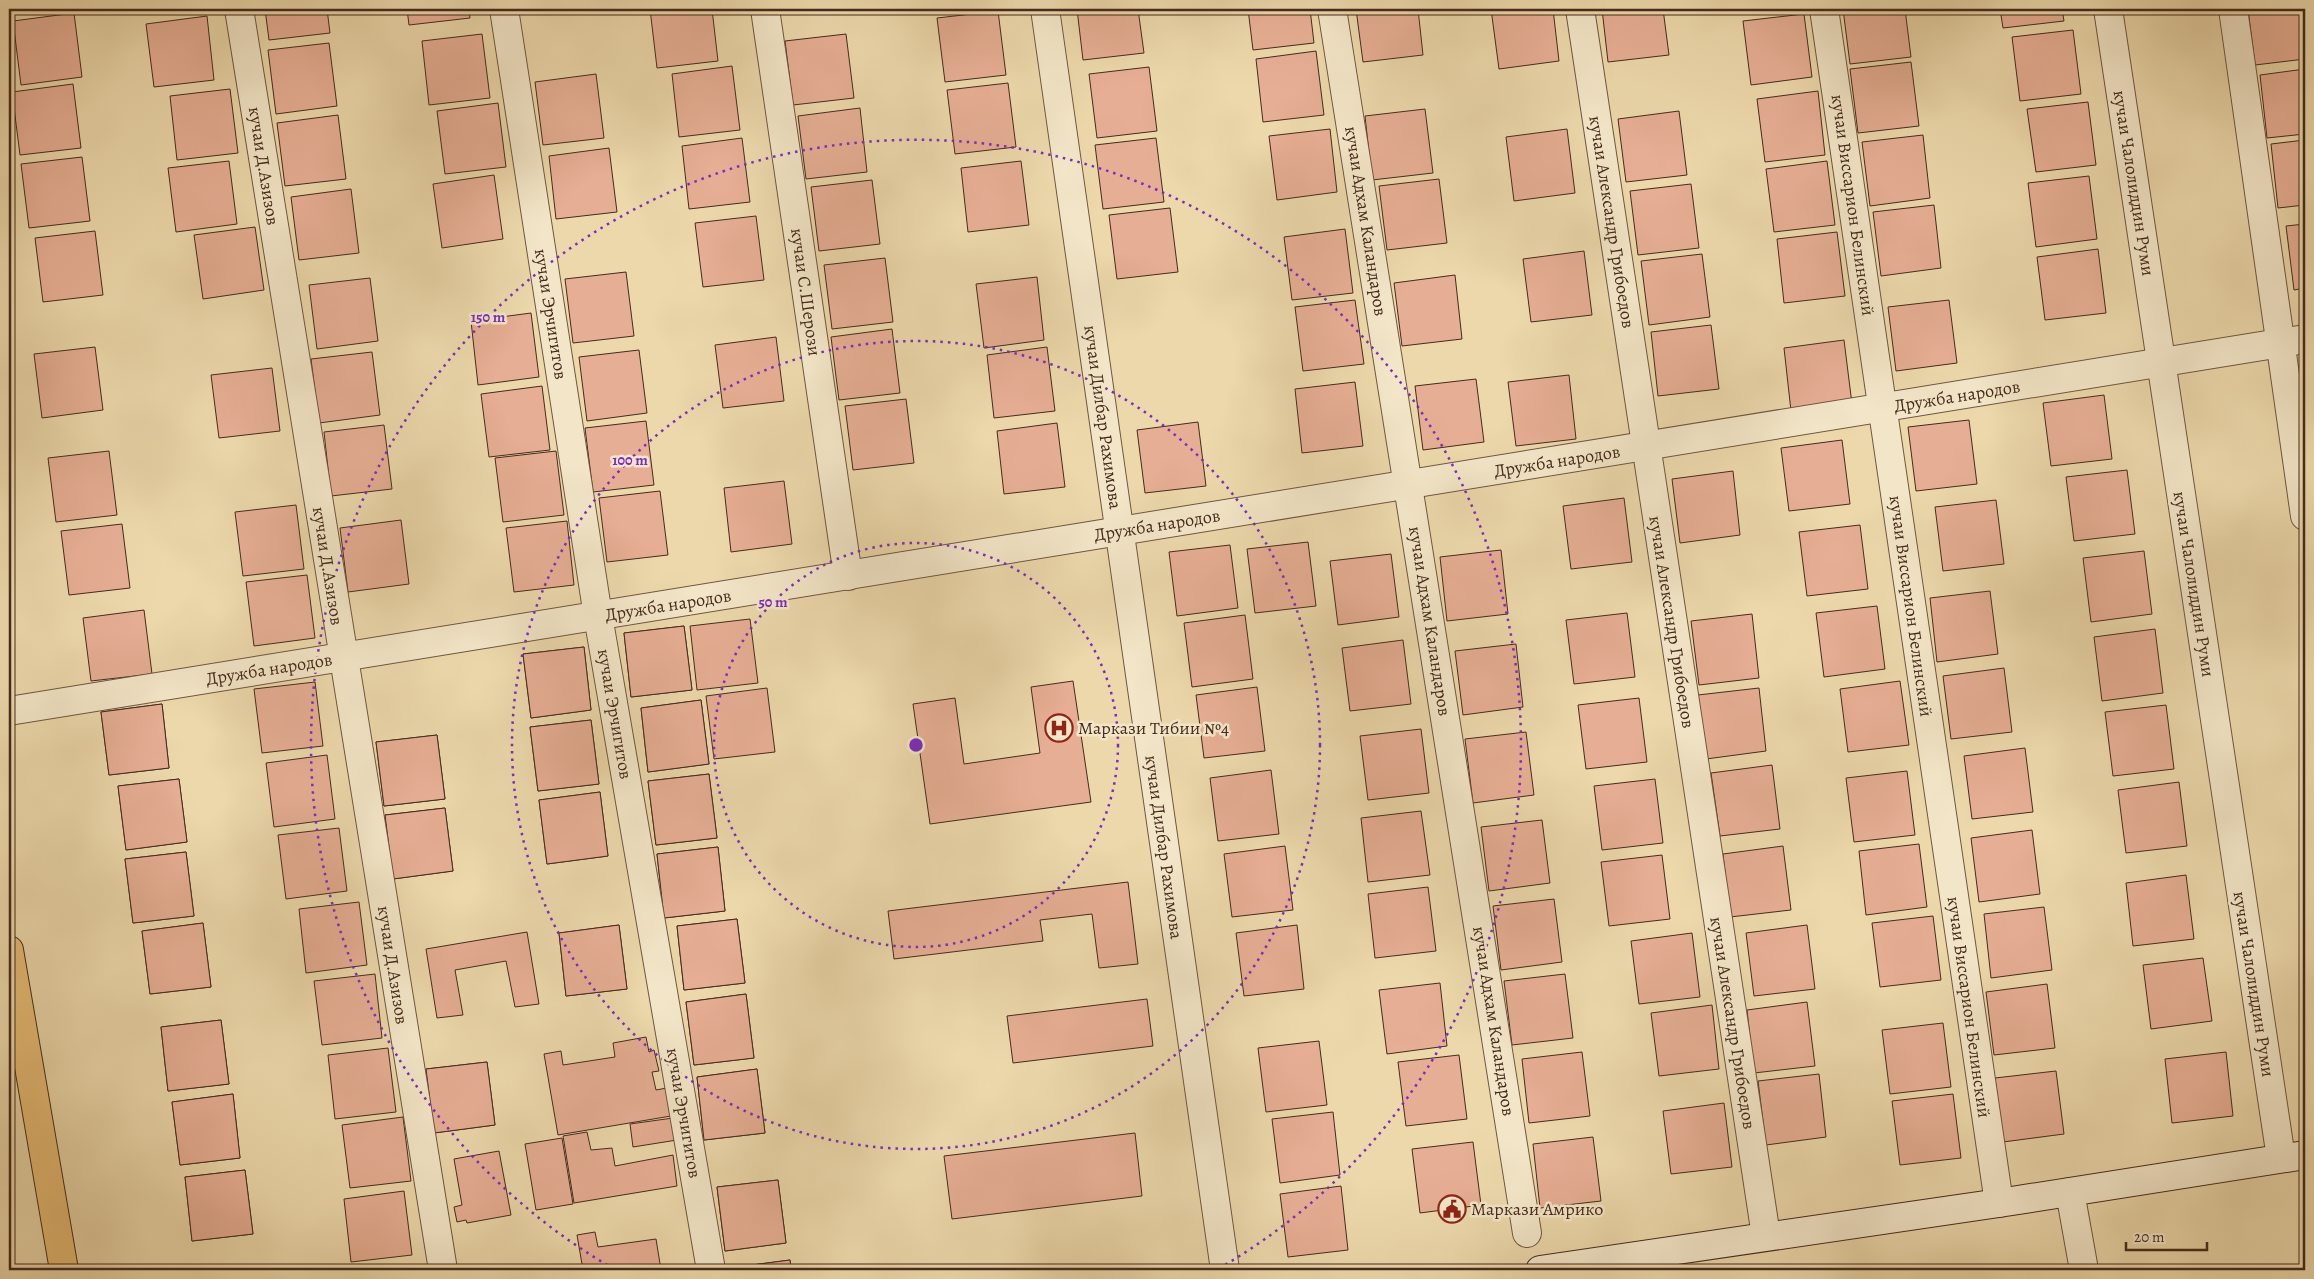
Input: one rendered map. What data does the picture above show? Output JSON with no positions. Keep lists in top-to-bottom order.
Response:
{
  "streets": {
    "street": [
      "кучаи Д.Азизов",
      "кучаи Чалолиддин Руми",
      "кучаи Виссарион Белинский",
      "кучаи Адхам Каландаров",
      "кучаи Александр Грибоедов",
      "кучаи С.Шерози",
      "кучаи Эрчигитов",
      "Дружба народов",
      "кучаи Дилбар Рахимова"
    ]
  },
  "crossings": [
    ["кучаи Д.Азизов", "Дружба народов"],
    ["кучаи Чалолиддин Руми", "Дружба народов"],
    ["кучаи Виссарион Белинский", "Дружба народов"],
    ["кучаи Адхам Каландаров", "Дружба народов"],
    ["кучаи Александр Грибоедов", "Дружба народов"],
    ["кучаи С.Шерози", "Дружба народов"],
    ["кучаи Эрчигитов", "Дружба народов"],
    ["Дружба народов", "кучаи Дилбар Рахимова"]
  ],
  "places": {
    "hospital": ["Маркази Тибии №4"],
    "public building": ["Маркази Амрико"]
  },
  "scale_bar": "20 m",
  "rings": ["150 m", "100 m", "50 m"]
}
